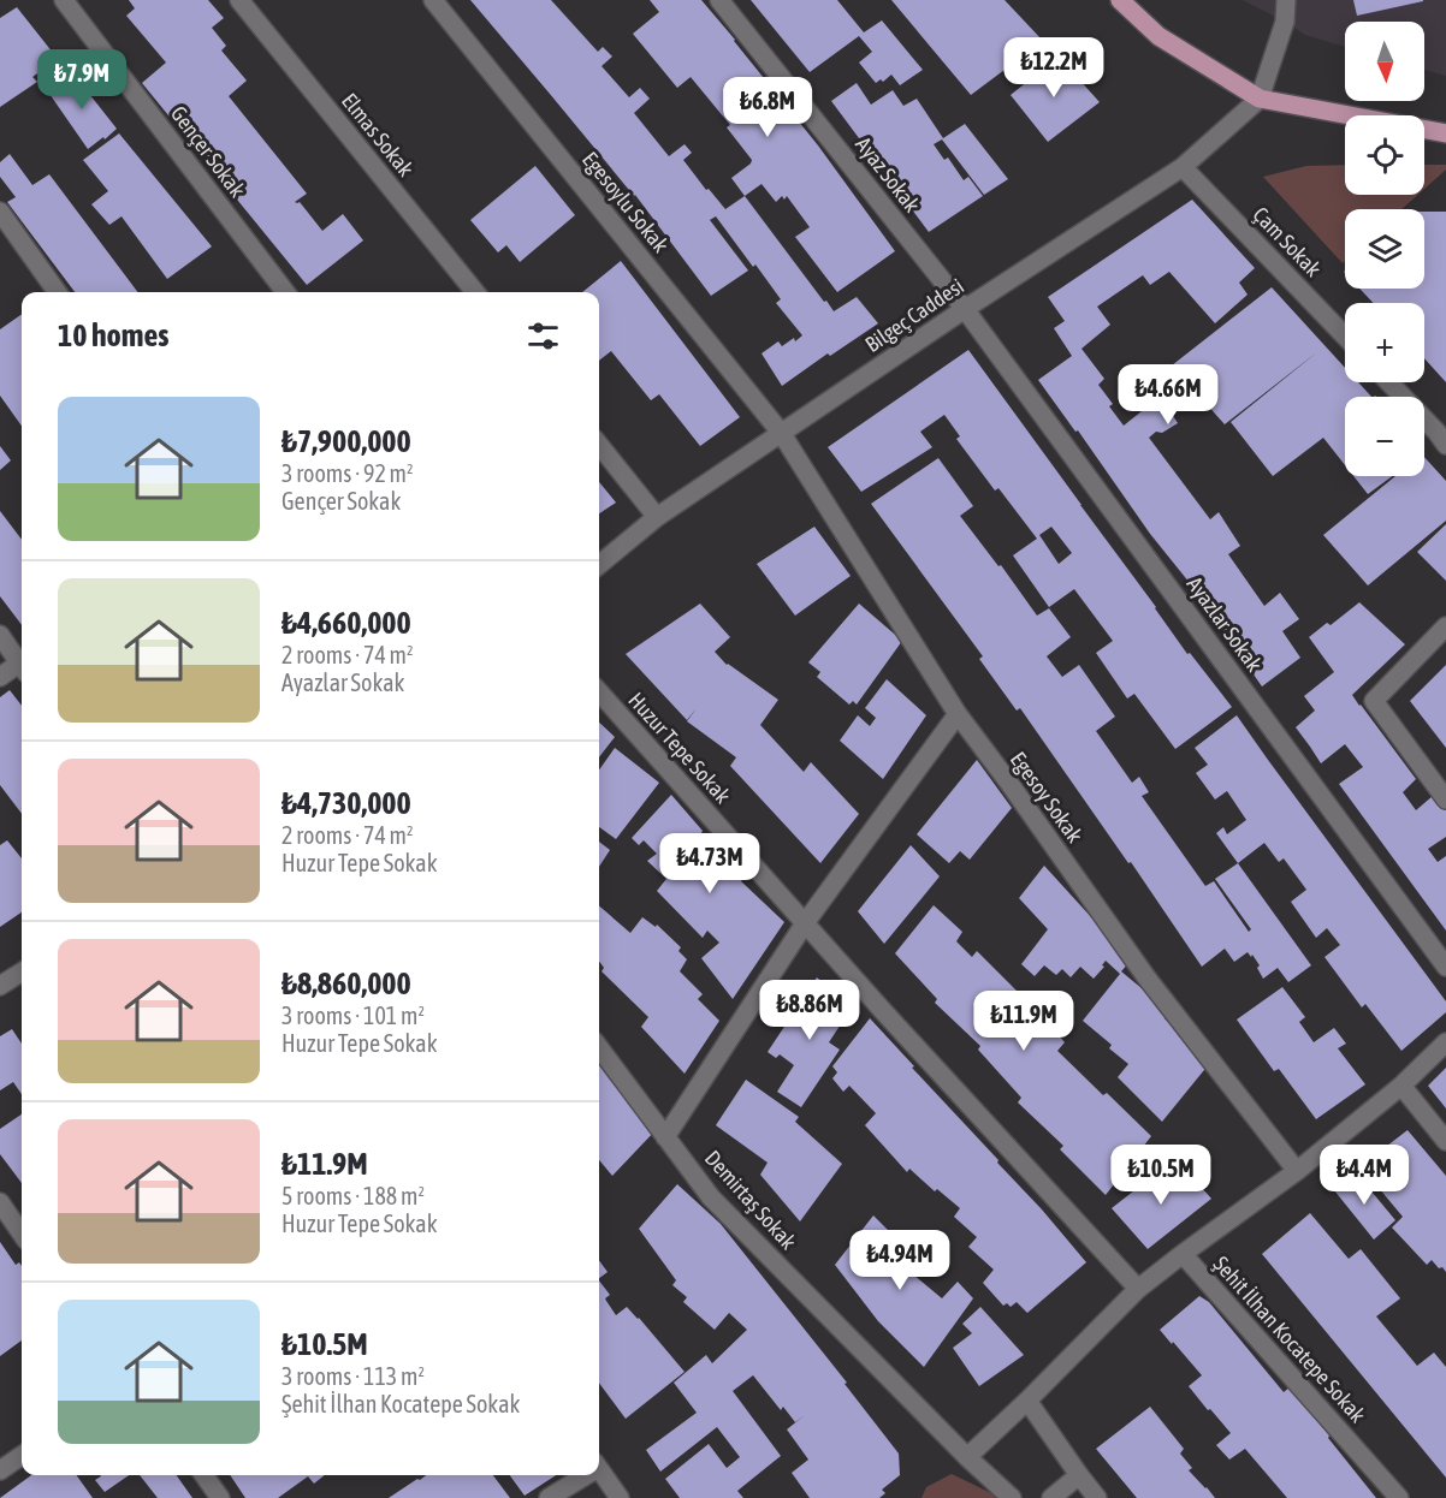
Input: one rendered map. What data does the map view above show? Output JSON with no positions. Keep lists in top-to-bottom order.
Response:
{
  "streets": {
    "street": [
      "Elmas Sokak",
      "Gençer Sokak",
      "Ayaz Sokak",
      "Egesoylu Sokak",
      "Çam Sokak",
      "Bilgeç Caddesi",
      "Ayazlar Sokak",
      "Huzur Tepe Sokak",
      "Egesoy Sokak",
      "Demirtaş Sokak",
      "Şehit İlhan Kocatepe Sokak"
    ]
  },
  "crossings": [
    ["Ayaz Sokak", "Bilgeç Caddesi"],
    ["Ayaz Sokak", "Ayazlar Sokak"],
    ["Egesoylu Sokak", "Bilgeç Caddesi"],
    ["Egesoylu Sokak", "Egesoy Sokak"],
    ["Çam Sokak", "Bilgeç Caddesi"],
    ["Bilgeç Caddesi", "Ayazlar Sokak"],
    ["Bilgeç Caddesi", "Egesoy Sokak"],
    ["Huzur Tepe Sokak", "Şehit İlhan Kocatepe Sokak"],
    ["Demirtaş Sokak", "Şehit İlhan Kocatepe Sokak"]
  ],
  "north": "bottom",
  "page": {
    "map_buttons": ["+", "−"],
    "price": [
      "₺12.2M",
      "₺7.9M",
      "₺6.8M",
      "₺4.66M",
      "₺4.73M",
      "₺8.86M",
      "₺11.9M",
      "₺10.5M",
      "₺4.4M",
      "₺4.94M"
    ],
    "heading": "10 homes",
    "list": [
      {
        "name": "₺7,900,000",
        "note": "3 rooms · 92 m² · Gençer Sokak"
      },
      {
        "name": "₺4,660,000",
        "note": "2 rooms · 74 m² · Ayazlar Sokak"
      },
      {
        "name": "₺4,730,000",
        "note": "2 rooms · 74 m² · Huzur Tepe Sokak"
      },
      {
        "name": "₺8,860,000",
        "note": "3 rooms · 101 m² · Huzur Tepe Sokak"
      },
      {
        "name": "₺11.9M",
        "note": "5 rooms · 188 m² · Huzur Tepe Sokak"
      },
      {
        "name": "₺10.5M",
        "note": "3 rooms · 113 m² · Şehit İlhan Kocatepe Sokak"
      }
    ]
  }
}
